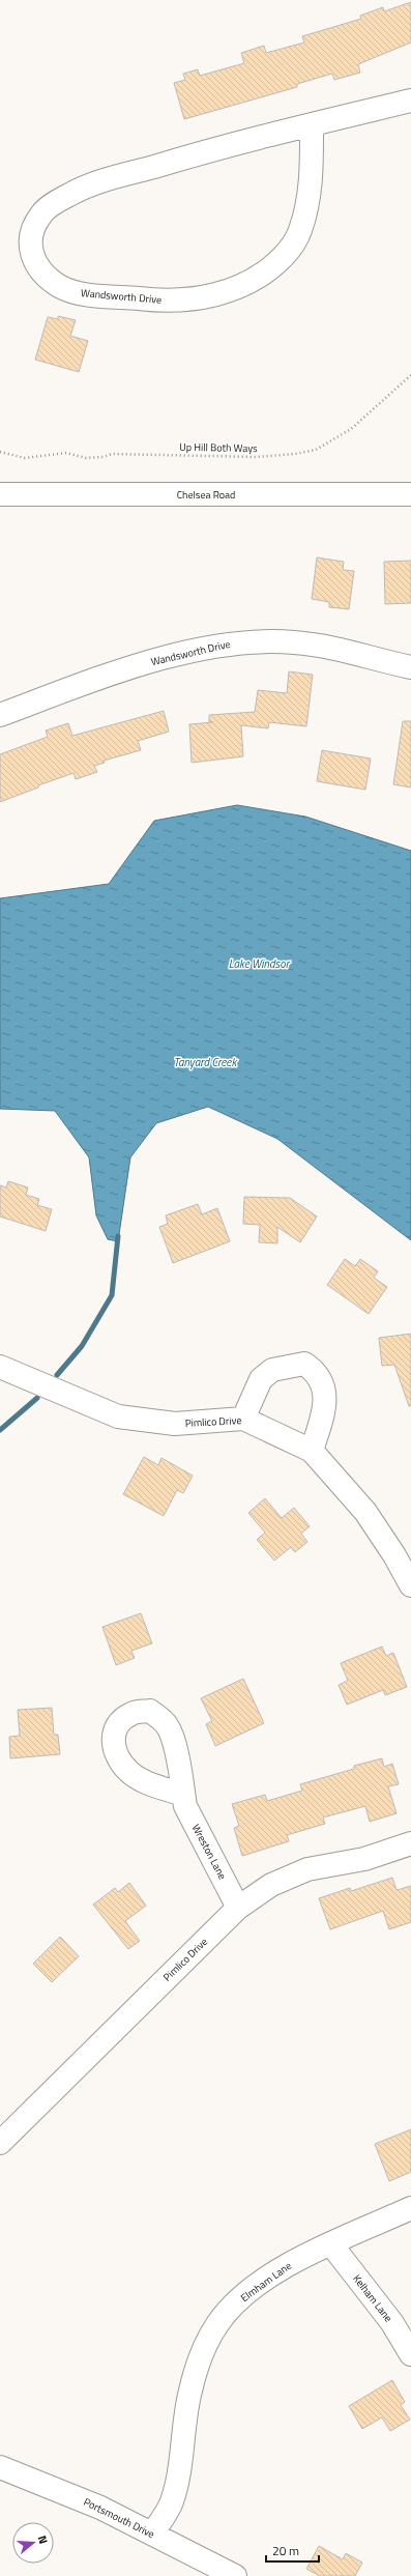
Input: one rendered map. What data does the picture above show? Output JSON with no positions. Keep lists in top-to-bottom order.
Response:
{
  "streets": {
    "street": [
      "Wandsworth Drive",
      "Chelsea Road",
      "Pimlico Drive",
      "Wreston Lane",
      "Elmham Lane",
      "Kelham Lane",
      "Portsmouth Drive"
    ],
    "path": ["Up Hill Both Ways"]
  },
  "crossings": [
    ["Pimlico Drive", "Wreston Lane"],
    ["Elmham Lane", "Kelham Lane"],
    ["Elmham Lane", "Portsmouth Drive"]
  ],
  "water": ["Lake Windsor", "Tanyard Creek"],
  "scale_bar": "20 m",
  "north": "right"
}
